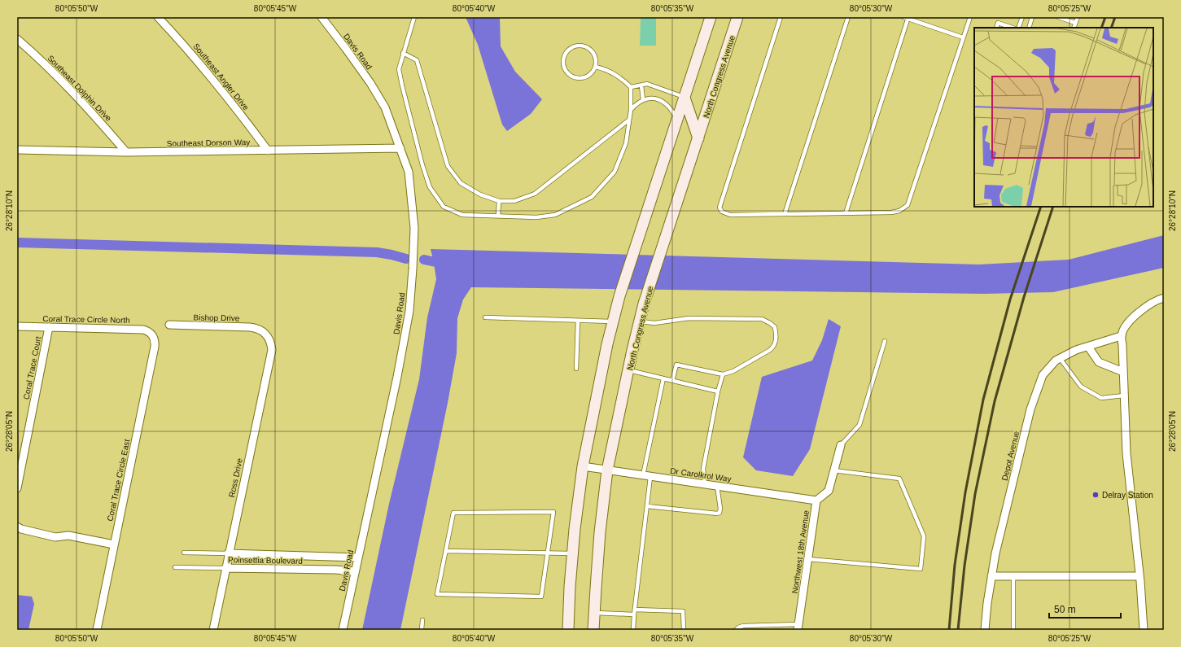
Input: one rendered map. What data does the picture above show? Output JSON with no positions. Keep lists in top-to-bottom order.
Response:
{
  "streets": {
    "main road": ["North Congress Avenue"],
    "street": [
      "Davis Road",
      "Southeast Angler Drive",
      "Southeast Dolphin Drive",
      "Southeast Dorson Way",
      "Bishop Drive",
      "Coral Trace Circle North",
      "Coral Trace Court",
      "Depot Avenue",
      "Dr Carolkrol Way",
      "Ross Drive",
      "Coral Trace Circle East",
      "Northwest 18th Avenue",
      "Poinsettia Boulevard"
    ]
  },
  "crossings": [
    ["Davis Road", "Southeast Dorson Way"],
    ["Davis Road", "Poinsettia Boulevard"],
    ["Southeast Angler Drive", "Southeast Dorson Way"],
    ["North Congress Avenue", "Dr Carolkrol Way"],
    ["Southeast Dolphin Drive", "Southeast Dorson Way"],
    ["Bishop Drive", "Ross Drive"],
    ["Coral Trace Circle North", "Coral Trace Court"],
    ["Coral Trace Circle North", "Coral Trace Circle East"],
    ["Dr Carolkrol Way", "Northwest 18th Avenue"],
    ["Ross Drive", "Poinsettia Boulevard"]
  ],
  "places": ["Delray Station"],
  "scale_bar": "50 m",
  "coordinates": [
    "80°05'50\"W",
    "80°05'45\"W",
    "80°05'40\"W",
    "80°05'35\"W",
    "80°05'30\"W",
    "80°05'25\"W",
    "26°28'10\"N",
    "26°28'05\"N"
  ]
}
